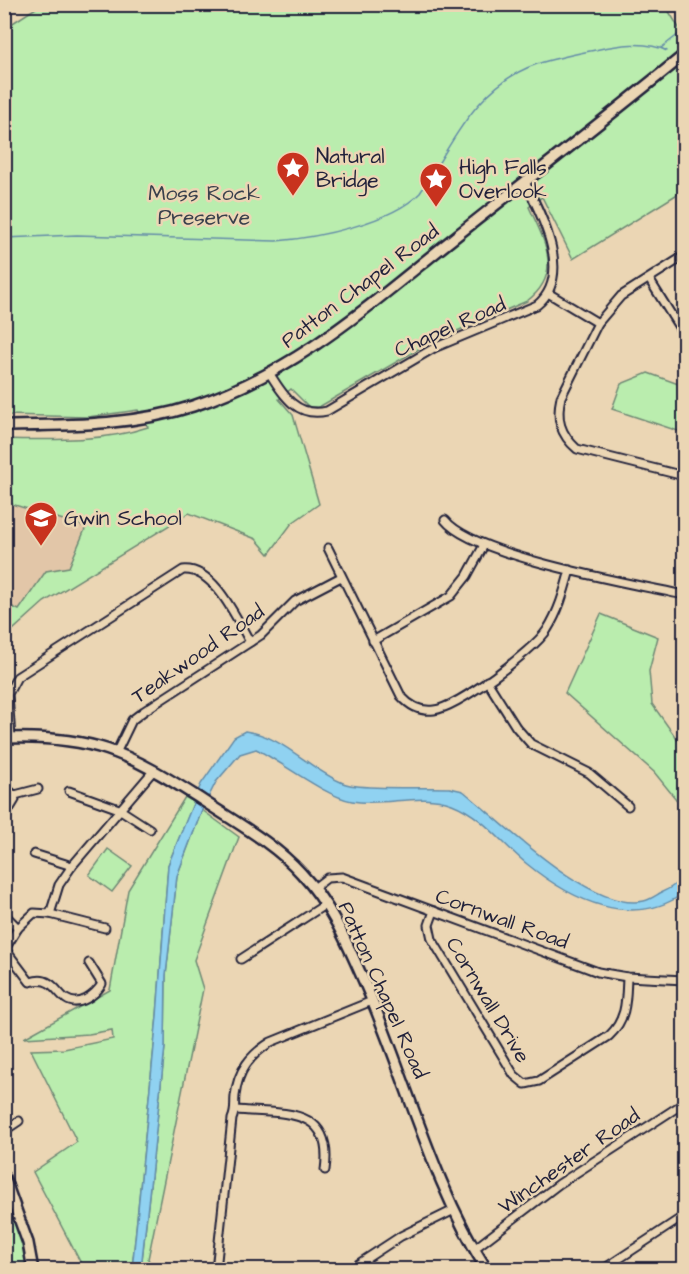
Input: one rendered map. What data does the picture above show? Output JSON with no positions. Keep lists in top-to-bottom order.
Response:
{
  "streets": {
    "street": [
      "Patton Chapel Road",
      "Chapel Road",
      "Teakwood Road",
      "Cornwall Road",
      "Cornwall Drive",
      "Winchester Road"
    ]
  },
  "crossings": [
    ["Patton Chapel Road", "Chapel Road"],
    ["Patton Chapel Road", "Teakwood Road"],
    ["Patton Chapel Road", "Cornwall Road"],
    ["Patton Chapel Road", "Winchester Road"],
    ["Cornwall Road", "Cornwall Drive"]
  ],
  "parks": ["Moss Rock Preserve"],
  "places": {
    "place": ["Natural Bridge", "High Falls Overlook"],
    "school or university": ["Gwin School"]
  }
}
